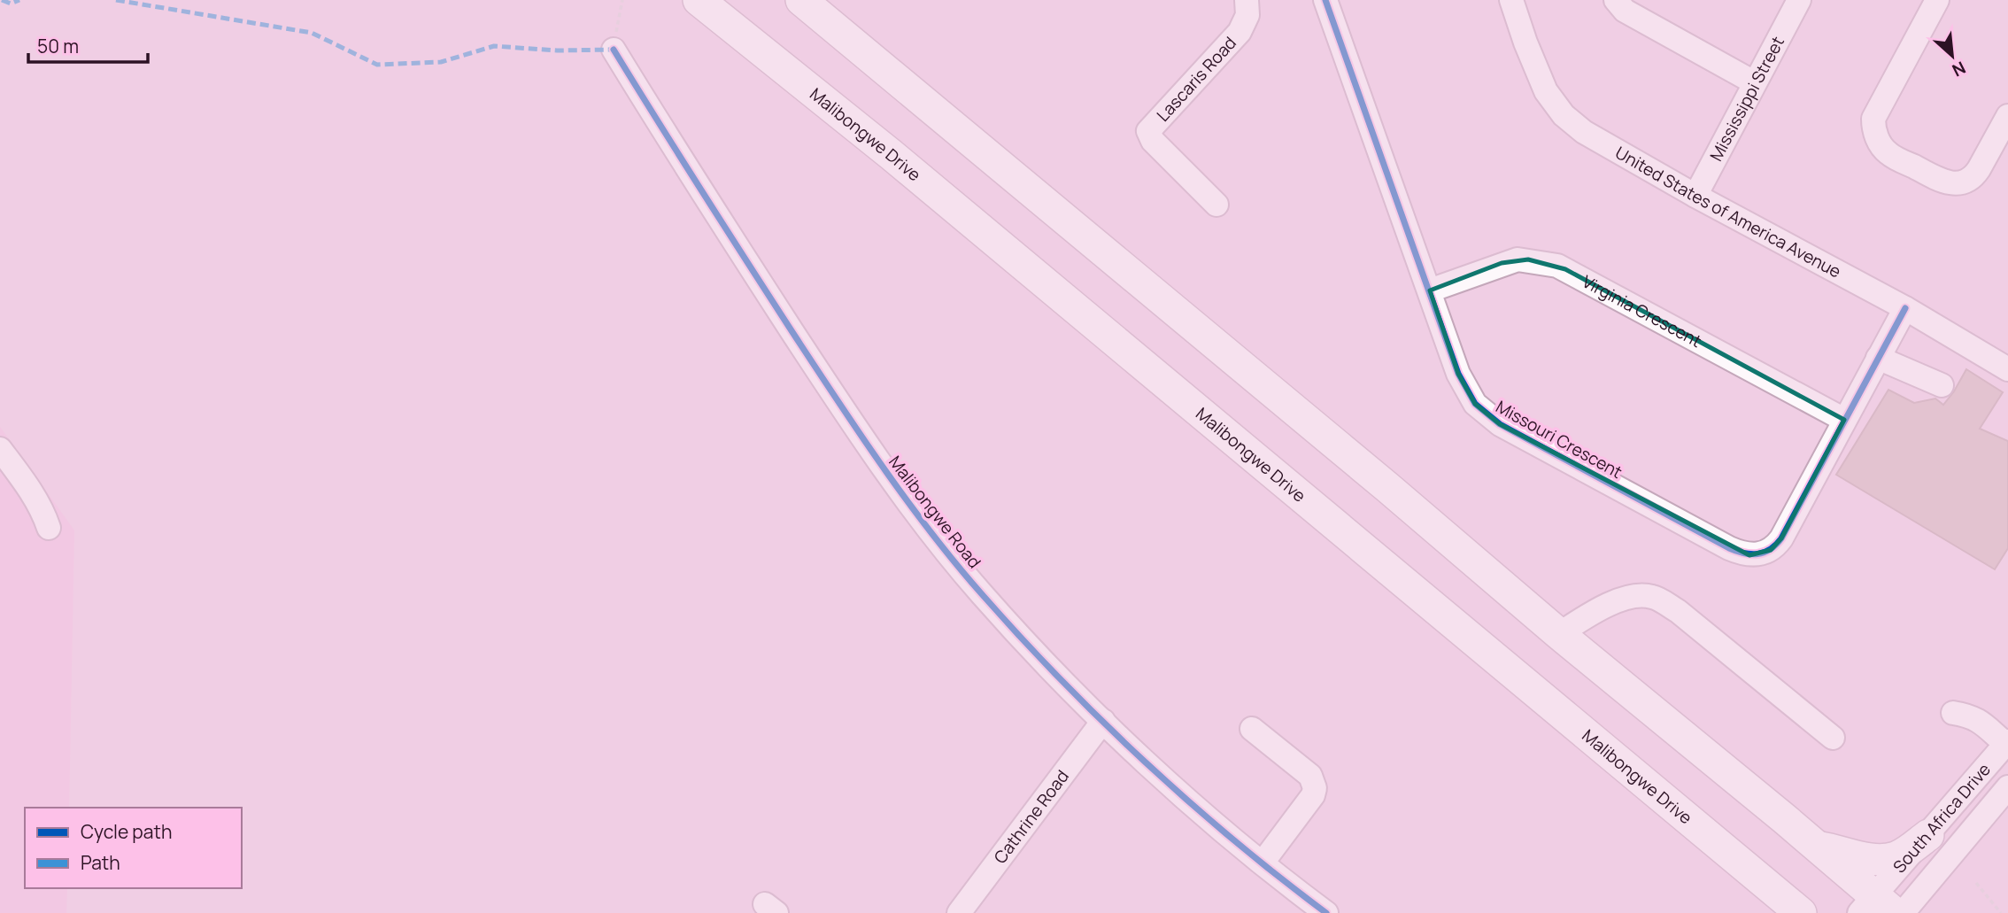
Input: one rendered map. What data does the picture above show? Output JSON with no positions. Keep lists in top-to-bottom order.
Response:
{
  "streets": {
    "main road": ["Malibongwe Drive"],
    "street": [
      "Lascaris Road",
      "Mississippi Street",
      "United States of America Avenue",
      "Virginia Crescent",
      "Missouri Crescent",
      "Malibongwe Road",
      "Cathrine Road",
      "South Africa Drive"
    ]
  },
  "crossings": [
    ["Mississippi Street", "United States of America Avenue"],
    ["United States of America Avenue", "Missouri Crescent"],
    ["Virginia Crescent", "Missouri Crescent"],
    ["Malibongwe Road", "Cathrine Road"]
  ],
  "legend": ["Cycle path", "Path"],
  "scale_bar": "50 m",
  "north": "bottom right"
}
